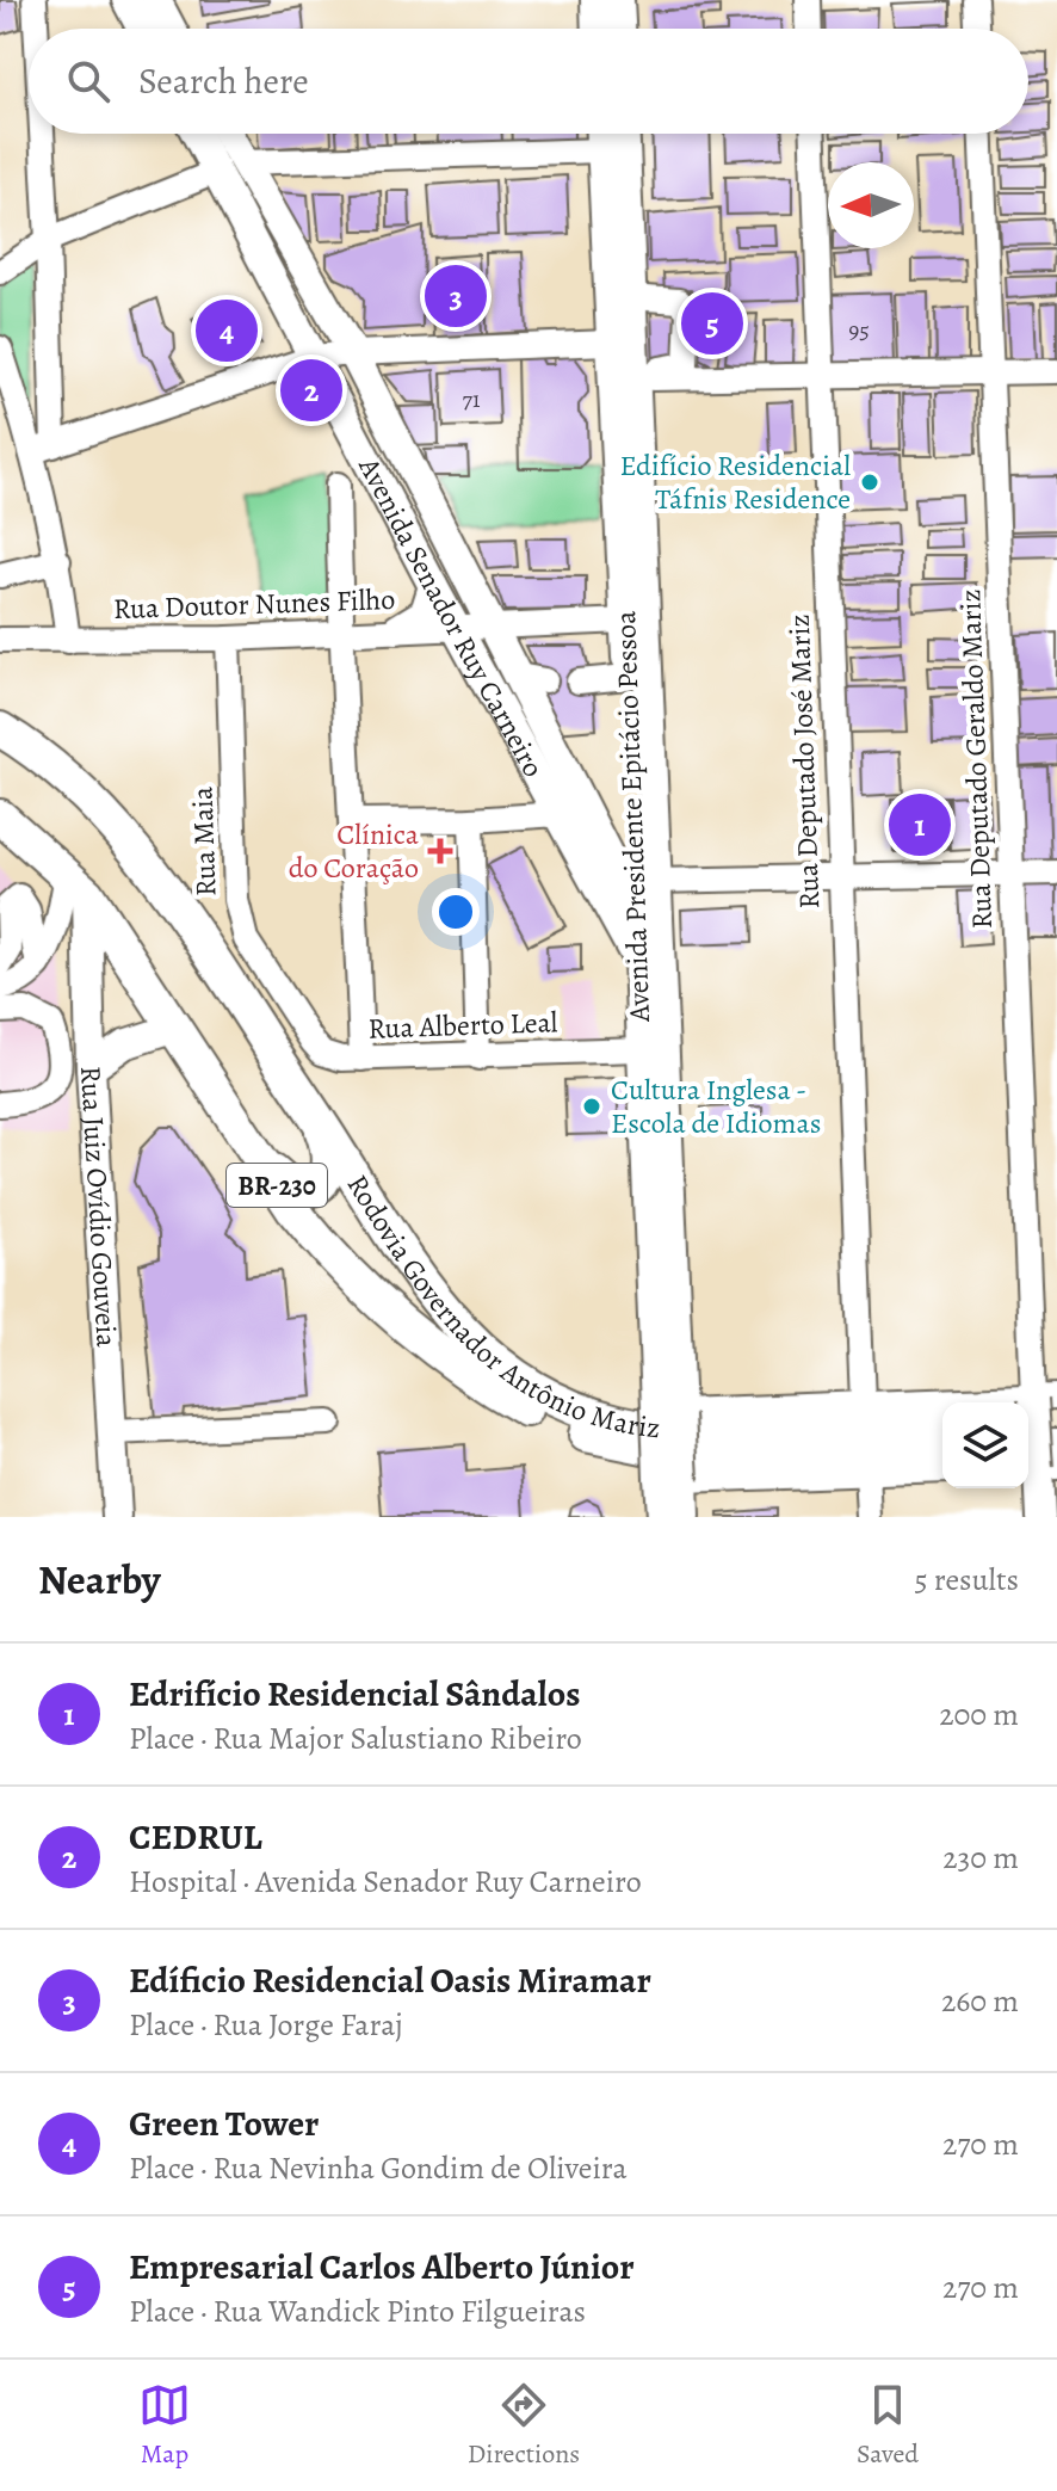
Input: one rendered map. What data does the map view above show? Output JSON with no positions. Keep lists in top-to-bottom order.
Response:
{
  "streets": {
    "highway": ["BR-230", "Rodovia Governador Antônio Mariz"],
    "main road": ["Avenida Senador Ruy Carneiro", "Avenida Presidente Epitácio Pessoa", "Rua Juiz Ovídio Gouveia"],
    "street": [
      "Rua Doutor Nunes Filho",
      "Rua Deputado Geraldo Mariz",
      "Rua Deputado José Mariz",
      "Rua Maia",
      "Rua Alberto Leal"
    ]
  },
  "crossings": [
    ["Rua Doutor Nunes Filho", "Avenida Senador Ruy Carneiro"],
    ["Rua Doutor Nunes Filho", "Avenida Presidente Epitácio Pessoa"],
    ["Rua Doutor Nunes Filho", "Rua Maia"],
    ["Avenida Senador Ruy Carneiro", "Avenida Presidente Epitácio Pessoa"],
    ["Avenida Presidente Epitácio Pessoa", "Rua Alberto Leal"],
    ["Rua Maia", "Rua Alberto Leal"],
    ["Rua Juiz Ovídio Gouveia", "Rodovia Governador Antônio Mariz"]
  ],
  "places": {
    "other": ["Edifício Residencial Táfnis Residence", "Cultura Inglesa - Escola de Idiomas"],
    "health": ["Clínica do Coração"]
  },
  "house_numbers": ["95", "71"],
  "north": "left",
  "page": {
    "search": "Search here",
    "pins": [
      "3",
      "5",
      "4",
      "2",
      "1"
    ],
    "heading": ["Nearby", "5 results"],
    "list": [
      {
        "mark": "1",
        "name": "Edrifício Residencial Sândalos",
        "note": "Place · Rua Major Salustiano Ribeiro",
        "value": "200 m"
      },
      {
        "mark": "2",
        "name": "CEDRUL",
        "note": "Hospital · Avenida Senador Ruy Carneiro",
        "value": "230 m"
      },
      {
        "mark": "3",
        "name": "Edíficio Residencial Oasis Miramar",
        "note": "Place · Rua Jorge Faraj",
        "value": "260 m"
      },
      {
        "mark": "4",
        "name": "Green Tower",
        "note": "Place · Rua Nevinha Gondim de Oliveira",
        "value": "270 m"
      },
      {
        "mark": "5",
        "name": "Empresarial Carlos Alberto Júnior",
        "note": "Place · Rua Wandick Pinto Filgueiras",
        "value": "270 m"
      }
    ],
    "nav": ["Map", "Directions", "Saved"]
  }
}
